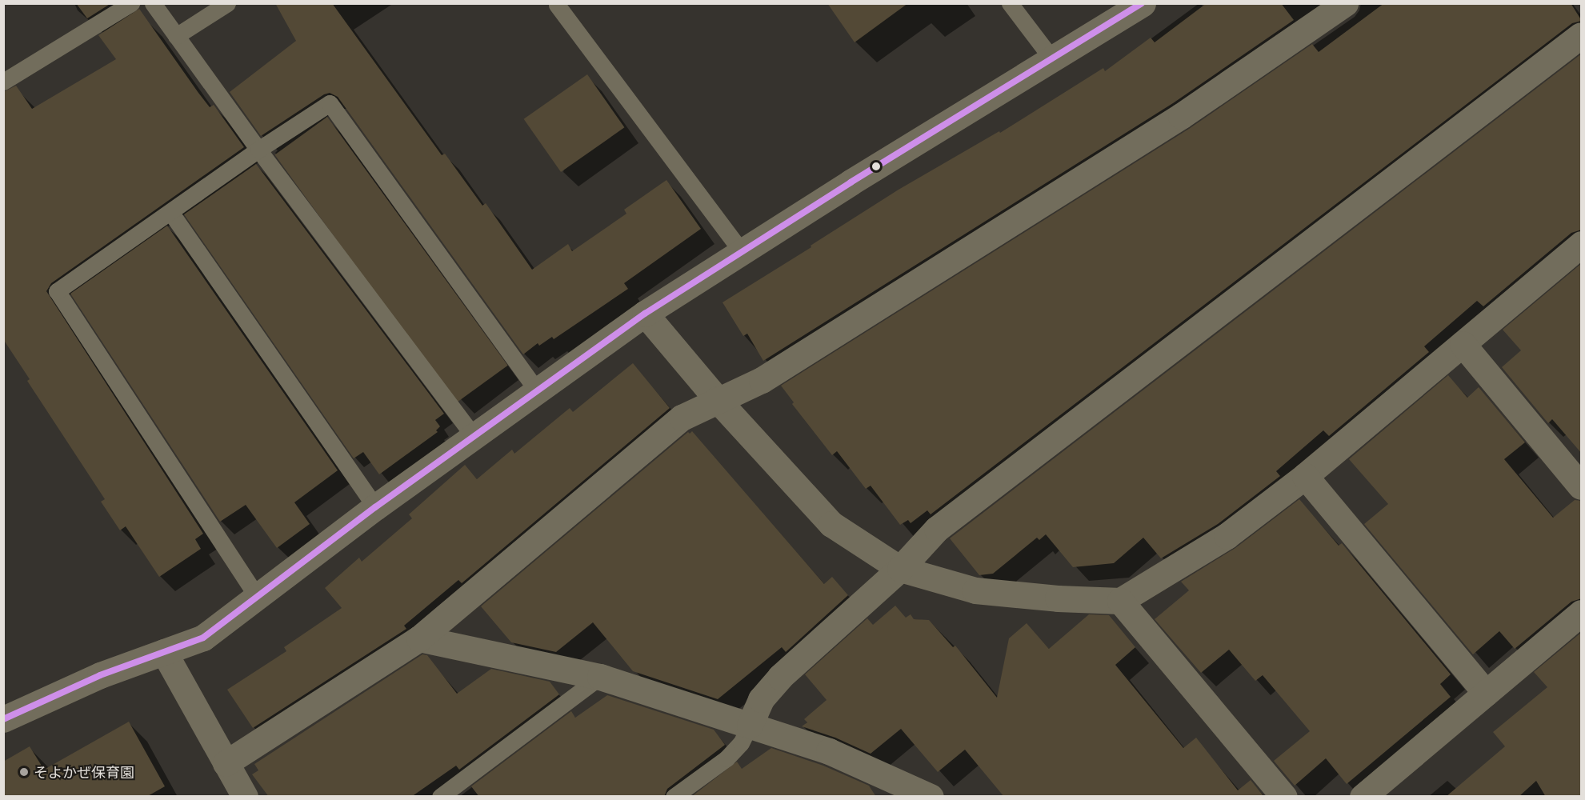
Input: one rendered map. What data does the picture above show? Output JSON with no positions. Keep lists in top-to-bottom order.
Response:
{
  "places": ["そよかぜ保育園"]
}
